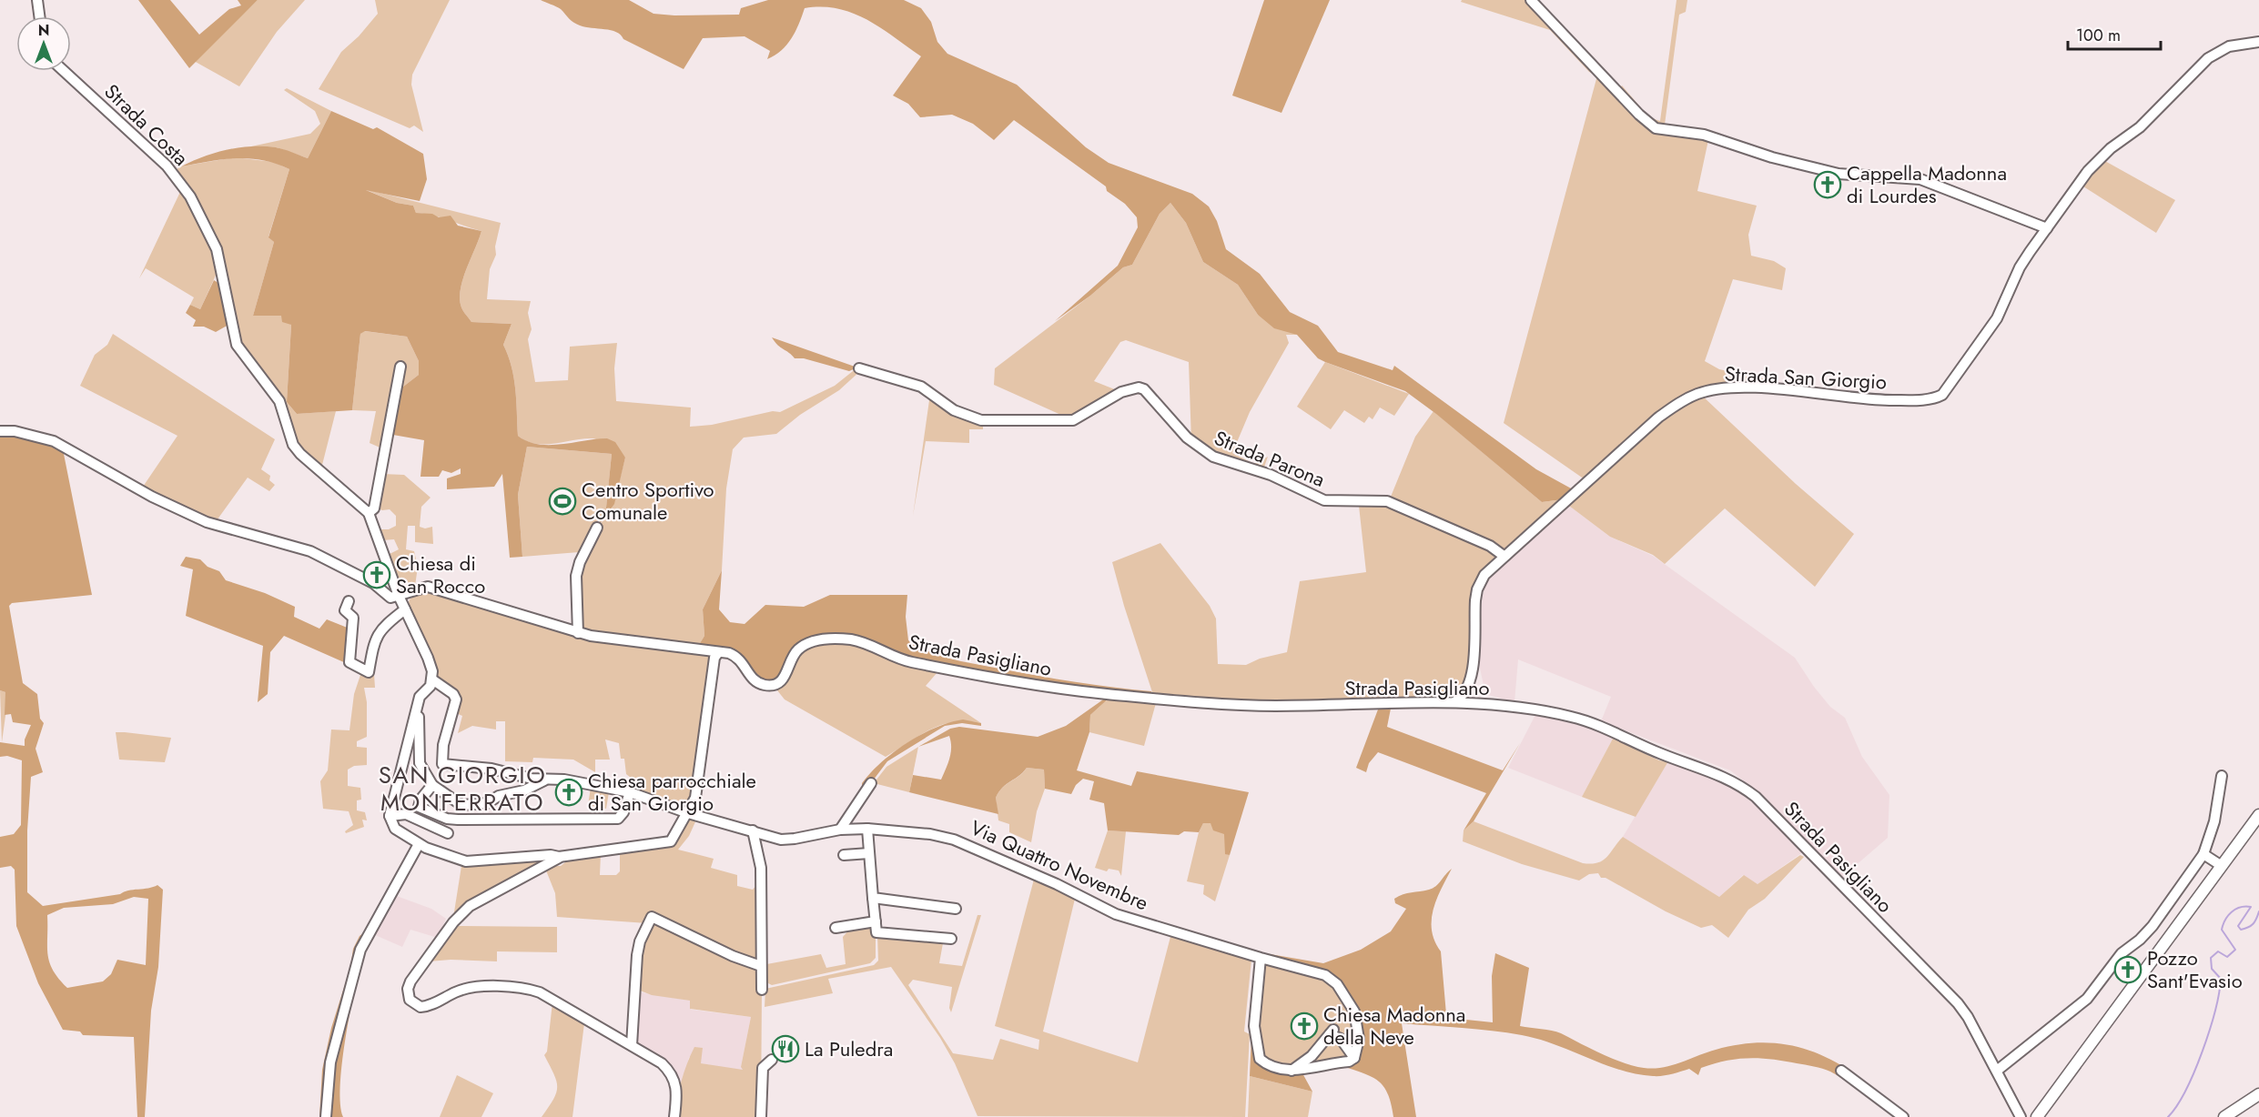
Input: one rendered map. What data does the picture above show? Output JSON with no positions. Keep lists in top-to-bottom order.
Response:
{
  "streets": {
    "street": [
      "Strada Costa",
      "Strada San Giorgio",
      "Strada Parona",
      "Strada Pasigliano",
      "Via Quattro Novembre"
    ]
  },
  "crossings": [
    ["Strada San Giorgio", "Strada Parona"]
  ],
  "districts": ["SAN GIORGIO MONFERRATO"],
  "places": {
    "church": [
      "Cappella Madonna di Lourdes",
      "Chiesa di San Rocco",
      "Chiesa parrocchiale di San Giorgio",
      "Pozzo Sant'Evasio",
      "Chiesa Madonna della Neve"
    ],
    "sports": ["Centro Sportivo Comunale"],
    "restaurant": ["La Puledra"]
  },
  "scale_bar": "100 m",
  "north": "top"
}
